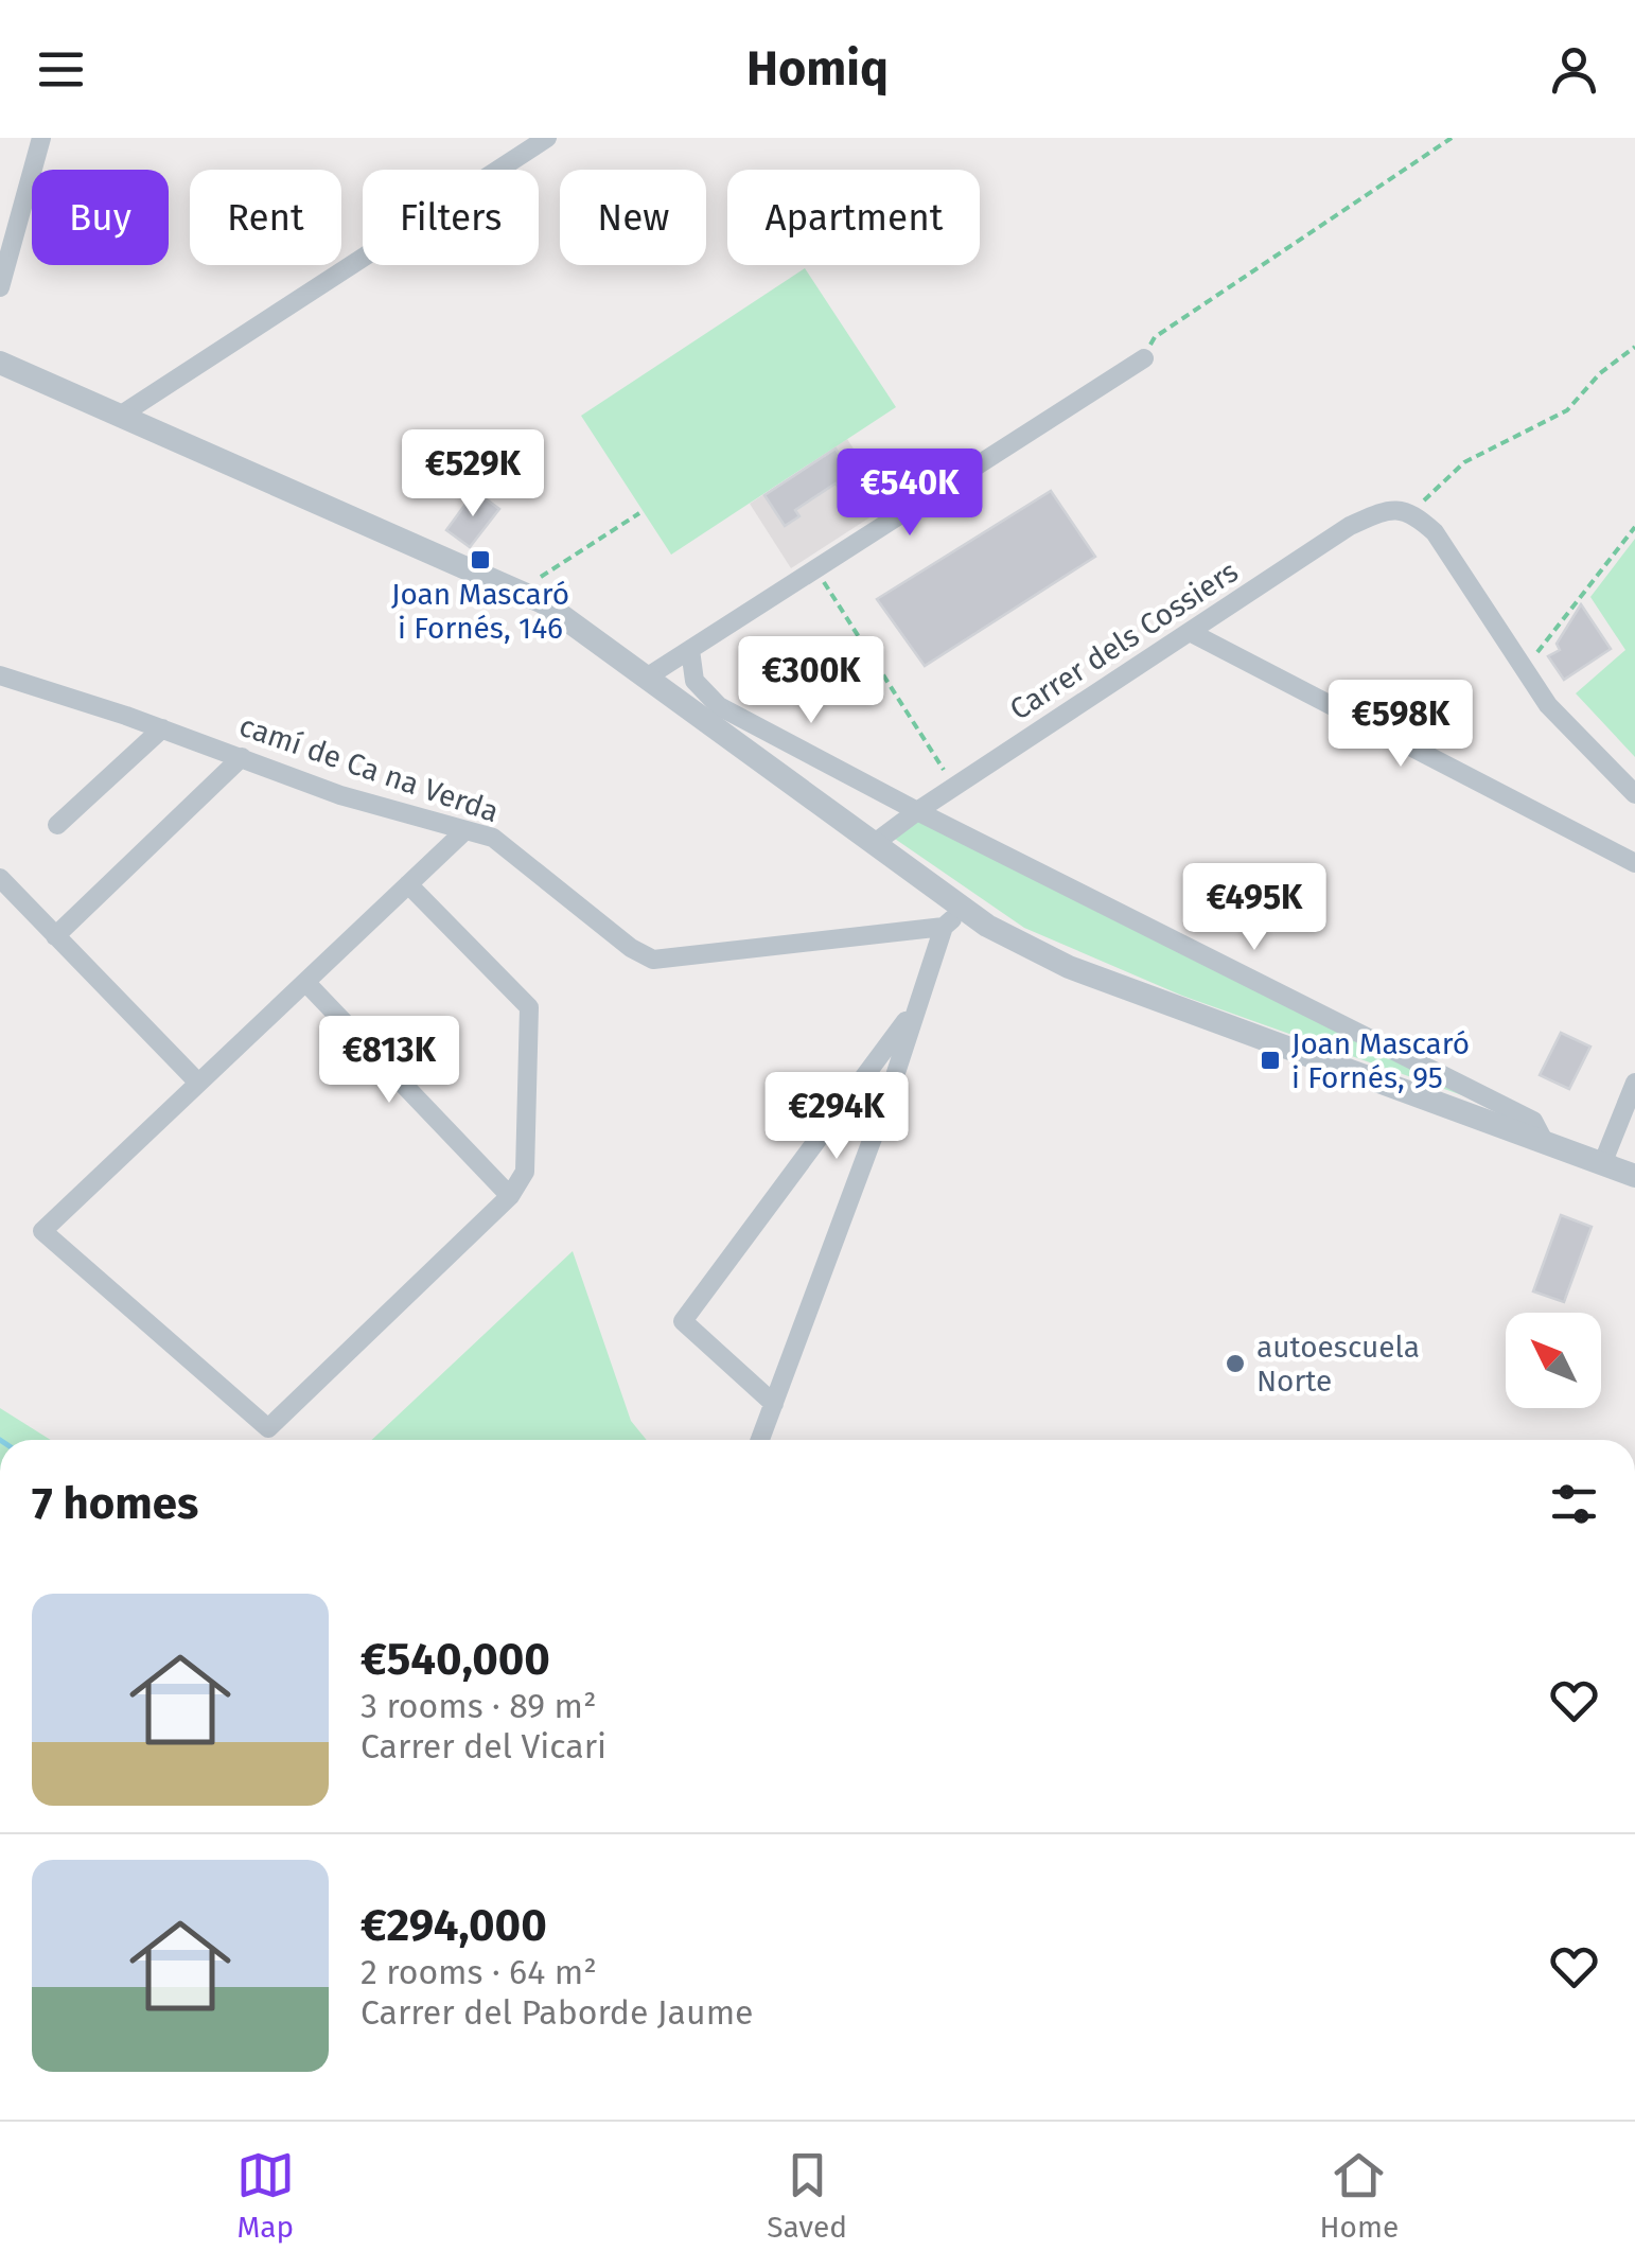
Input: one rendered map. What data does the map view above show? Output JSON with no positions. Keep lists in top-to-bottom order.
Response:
{
  "streets": {
    "street": ["Carrer dels Cossiers", "camí de Ca na Verda"]
  },
  "places": {
    "transit": ["Joan Mascaró i Fornés, 146", "Joan Mascaró i Fornés, 95"],
    "other": ["autoescuela Norte"]
  },
  "north": "top left",
  "page": {
    "header": "Homiq",
    "chip": [
      "Buy",
      "Rent",
      "Filters",
      "New",
      "Apartment"
    ],
    "price": [
      "€529K",
      "€540K",
      "€300K",
      "€598K",
      "€495K",
      "€813K",
      "€294K"
    ],
    "heading": "7 homes",
    "list": [
      {
        "name": "€540,000",
        "note": "3 rooms · 89 m² · Carrer del Vicari"
      },
      {
        "name": "€294,000",
        "note": "2 rooms · 64 m² · Carrer del Paborde Jaume"
      }
    ],
    "tabs": ["Map", "Saved", "Home"]
  }
}
